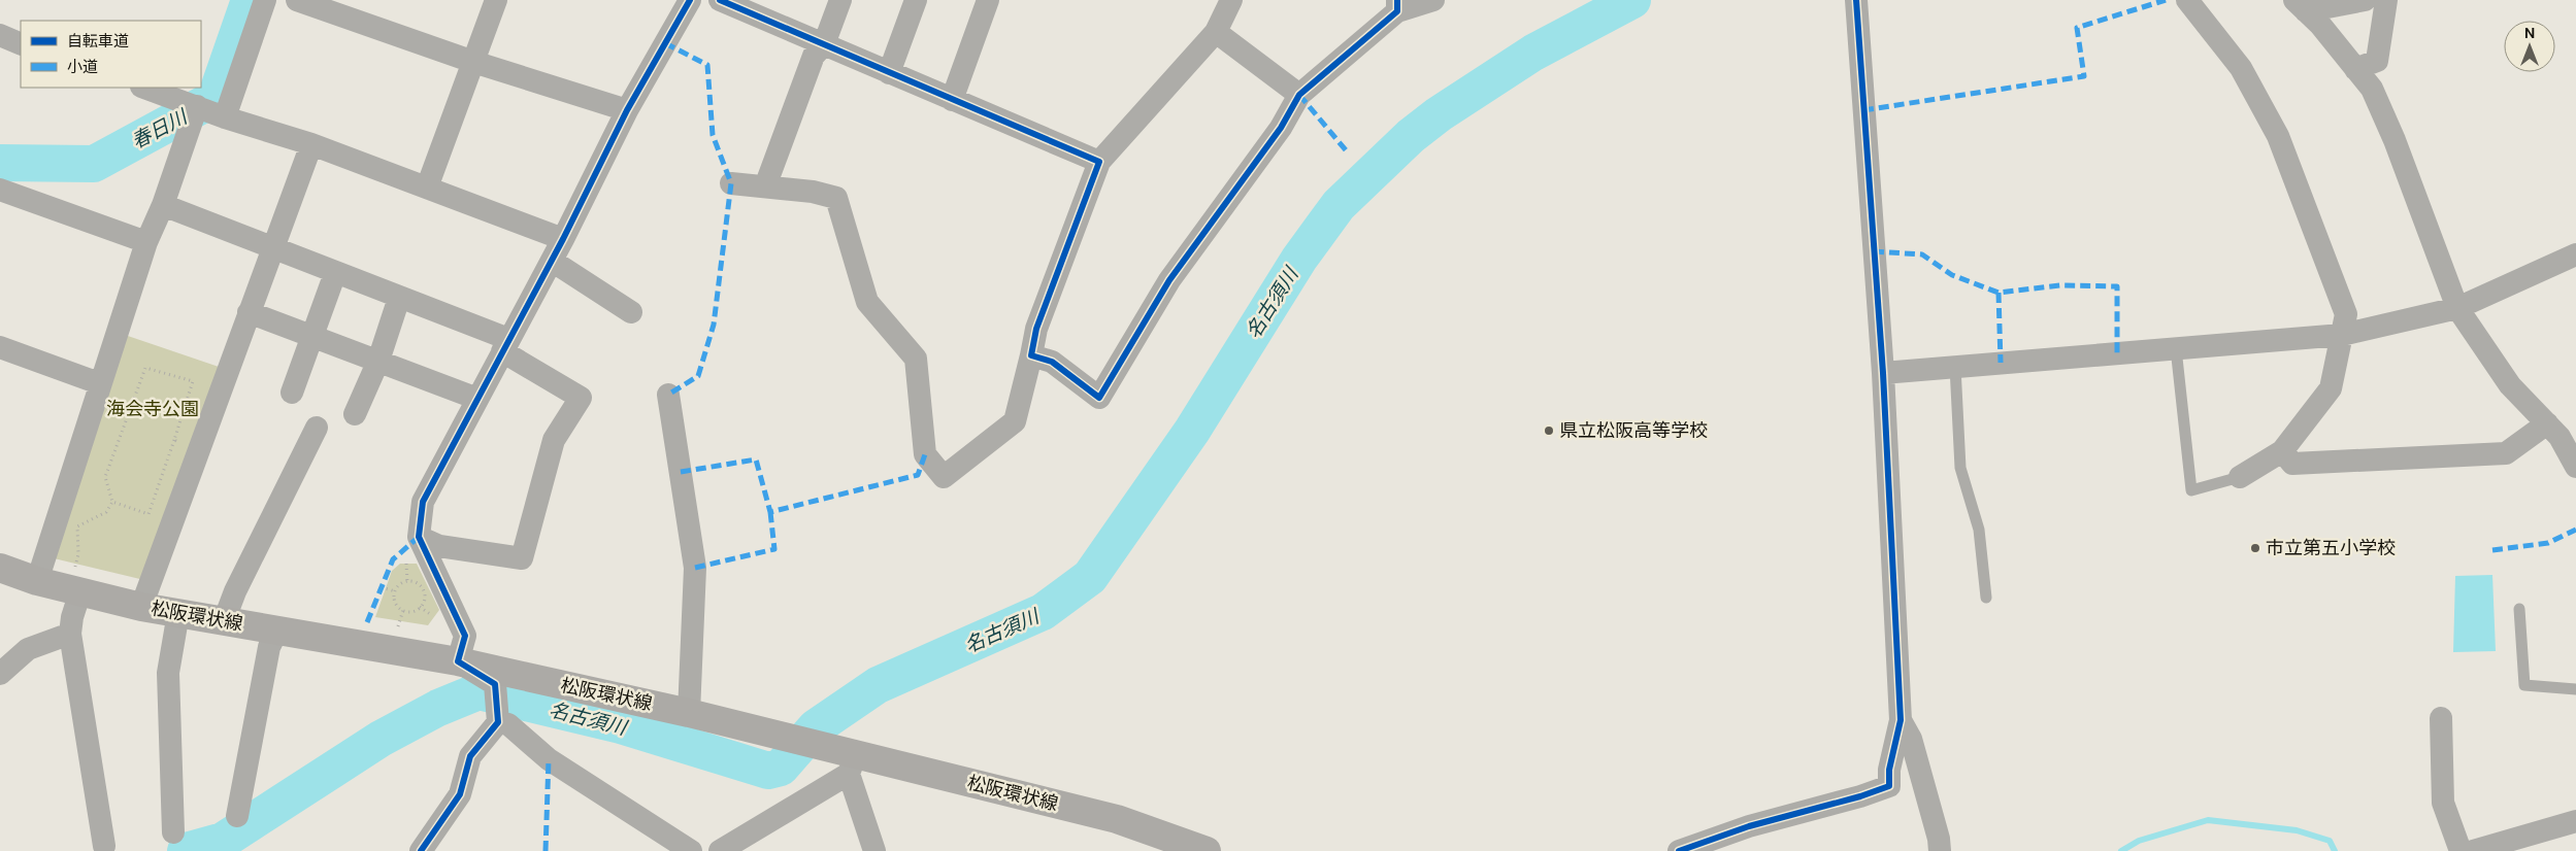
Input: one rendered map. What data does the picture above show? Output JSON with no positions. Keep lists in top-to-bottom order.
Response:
{
  "streets": {
    "main road": ["松阪環状線"]
  },
  "water": ["春日川", "名古須川"],
  "parks": ["海会寺公園"],
  "places": ["県立松阪高等学校", "市立第五小学校"],
  "legend": ["自転車道", "小道"],
  "north": "top"
}
